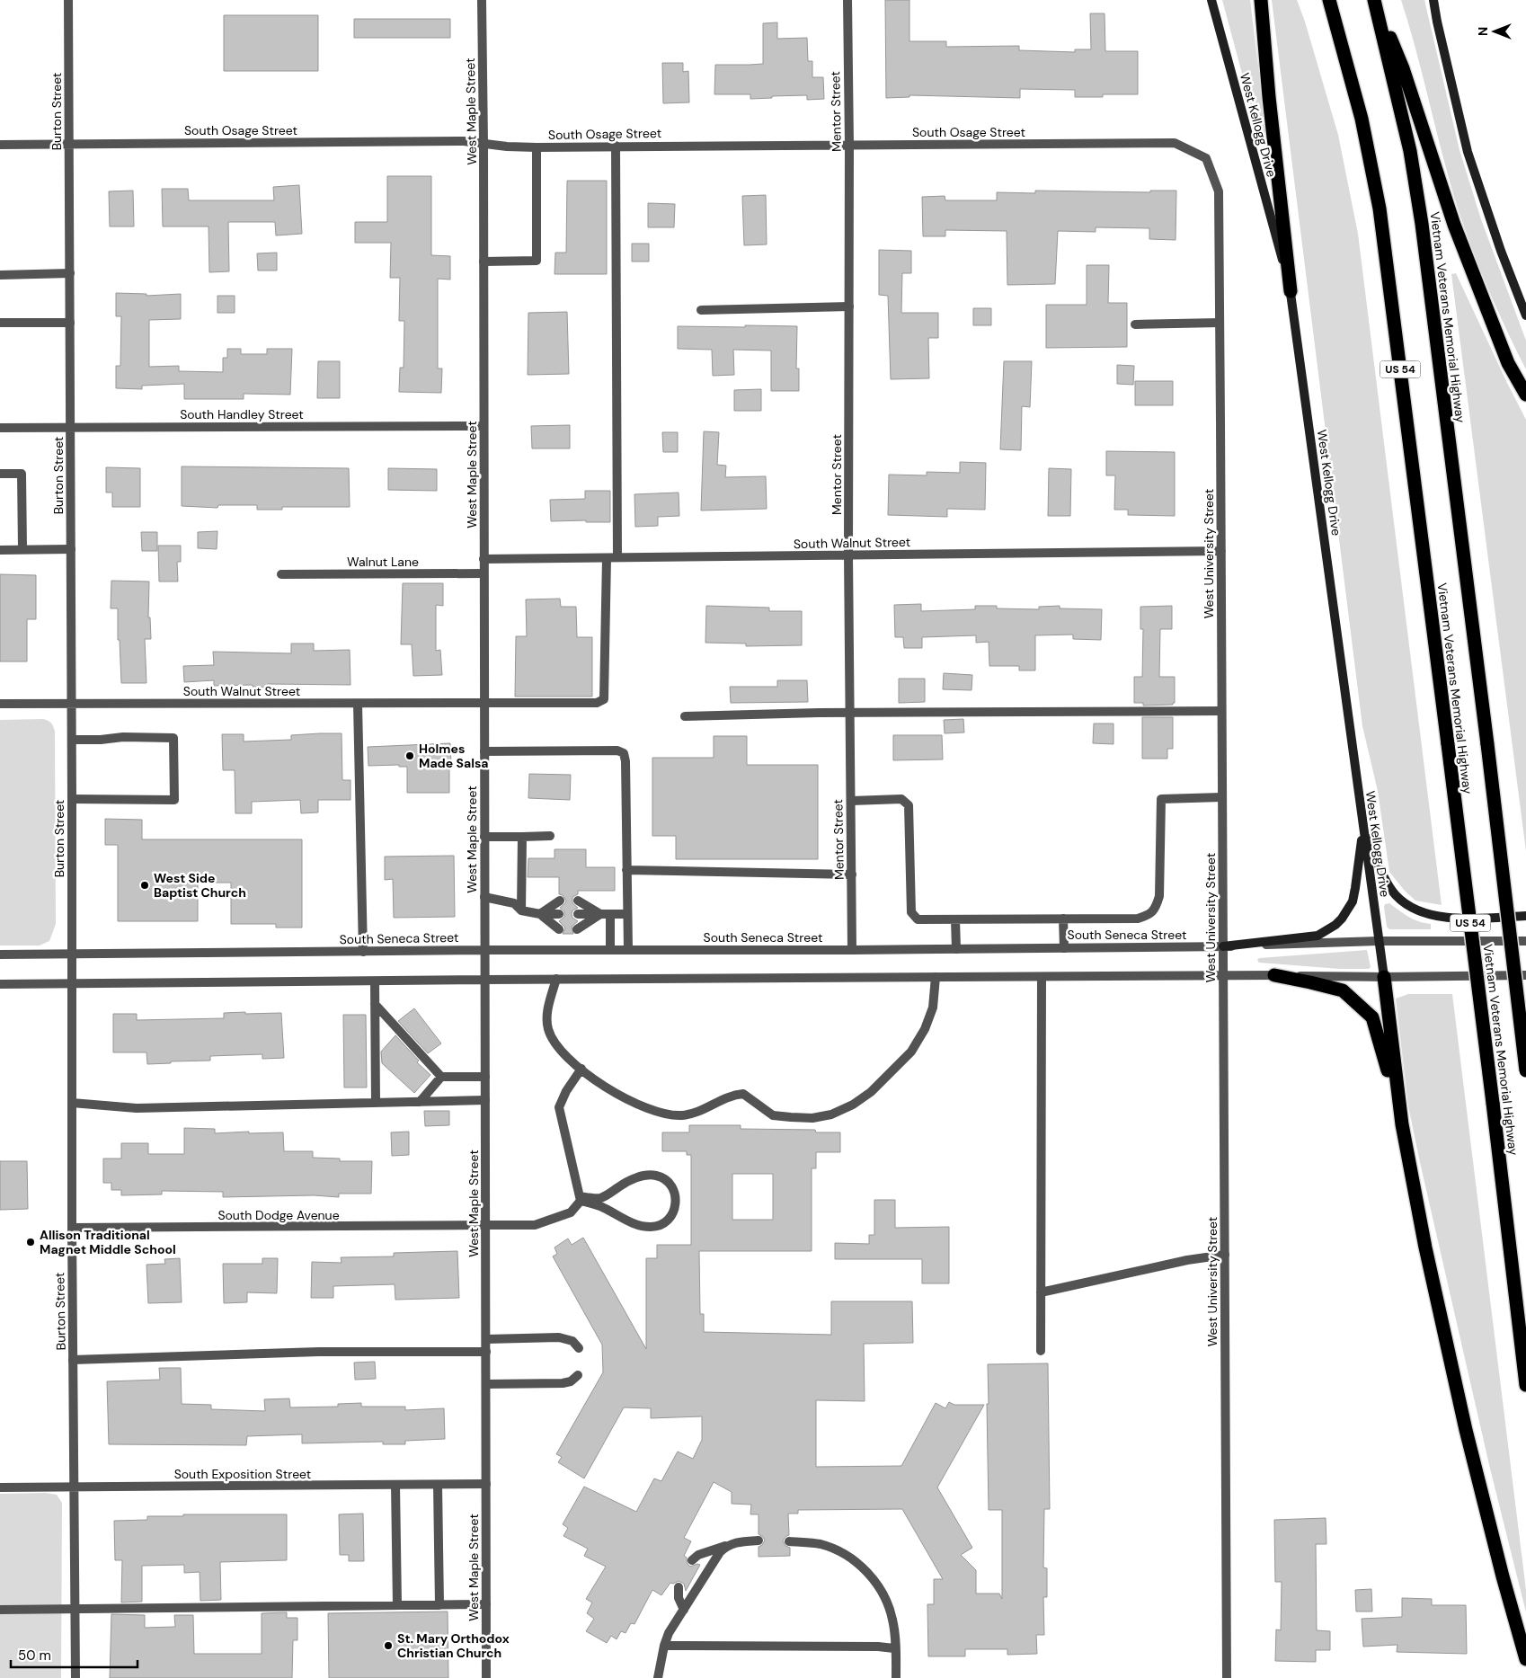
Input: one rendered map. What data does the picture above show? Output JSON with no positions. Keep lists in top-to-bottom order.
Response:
{
  "streets": {
    "highway": ["Vietnam Veterans Memorial Highway", "US 54"],
    "main road": ["West Kellogg Drive"],
    "street": [
      "Burton Street",
      "West Maple Street",
      "Mentor Street",
      "South Osage Street",
      "South Handley Street",
      "South Walnut Street",
      "West University Street",
      "Walnut Lane",
      "South Seneca Street",
      "South Dodge Avenue",
      "South Exposition Street"
    ]
  },
  "crossings": [
    ["Burton Street", "South Osage Street"],
    ["Burton Street", "South Handley Street"],
    ["Burton Street", "South Walnut Street"],
    ["Burton Street", "South Seneca Street"],
    ["Burton Street", "South Dodge Avenue"],
    ["Burton Street", "South Exposition Street"],
    ["West Maple Street", "South Osage Street"],
    ["West Maple Street", "South Handley Street"],
    ["West Maple Street", "South Walnut Street"],
    ["West Maple Street", "Walnut Lane"],
    ["West Maple Street", "South Seneca Street"],
    ["West Maple Street", "South Dodge Avenue"],
    ["West Maple Street", "South Exposition Street"],
    ["Mentor Street", "South Osage Street"],
    ["Mentor Street", "South Walnut Street"],
    ["Mentor Street", "South Seneca Street"],
    ["West Kellogg Drive", "South Seneca Street"],
    ["South Osage Street", "West University Street"],
    ["South Walnut Street", "West University Street"],
    ["West University Street", "South Seneca Street"]
  ],
  "places": [
    "Holmes Made Salsa",
    "West Side Baptist Church",
    "Allison Traditional Magnet Middle School",
    "St. Mary Orthodox Christian Church"
  ],
  "scale_bar": "50 m",
  "north": "left"
}
